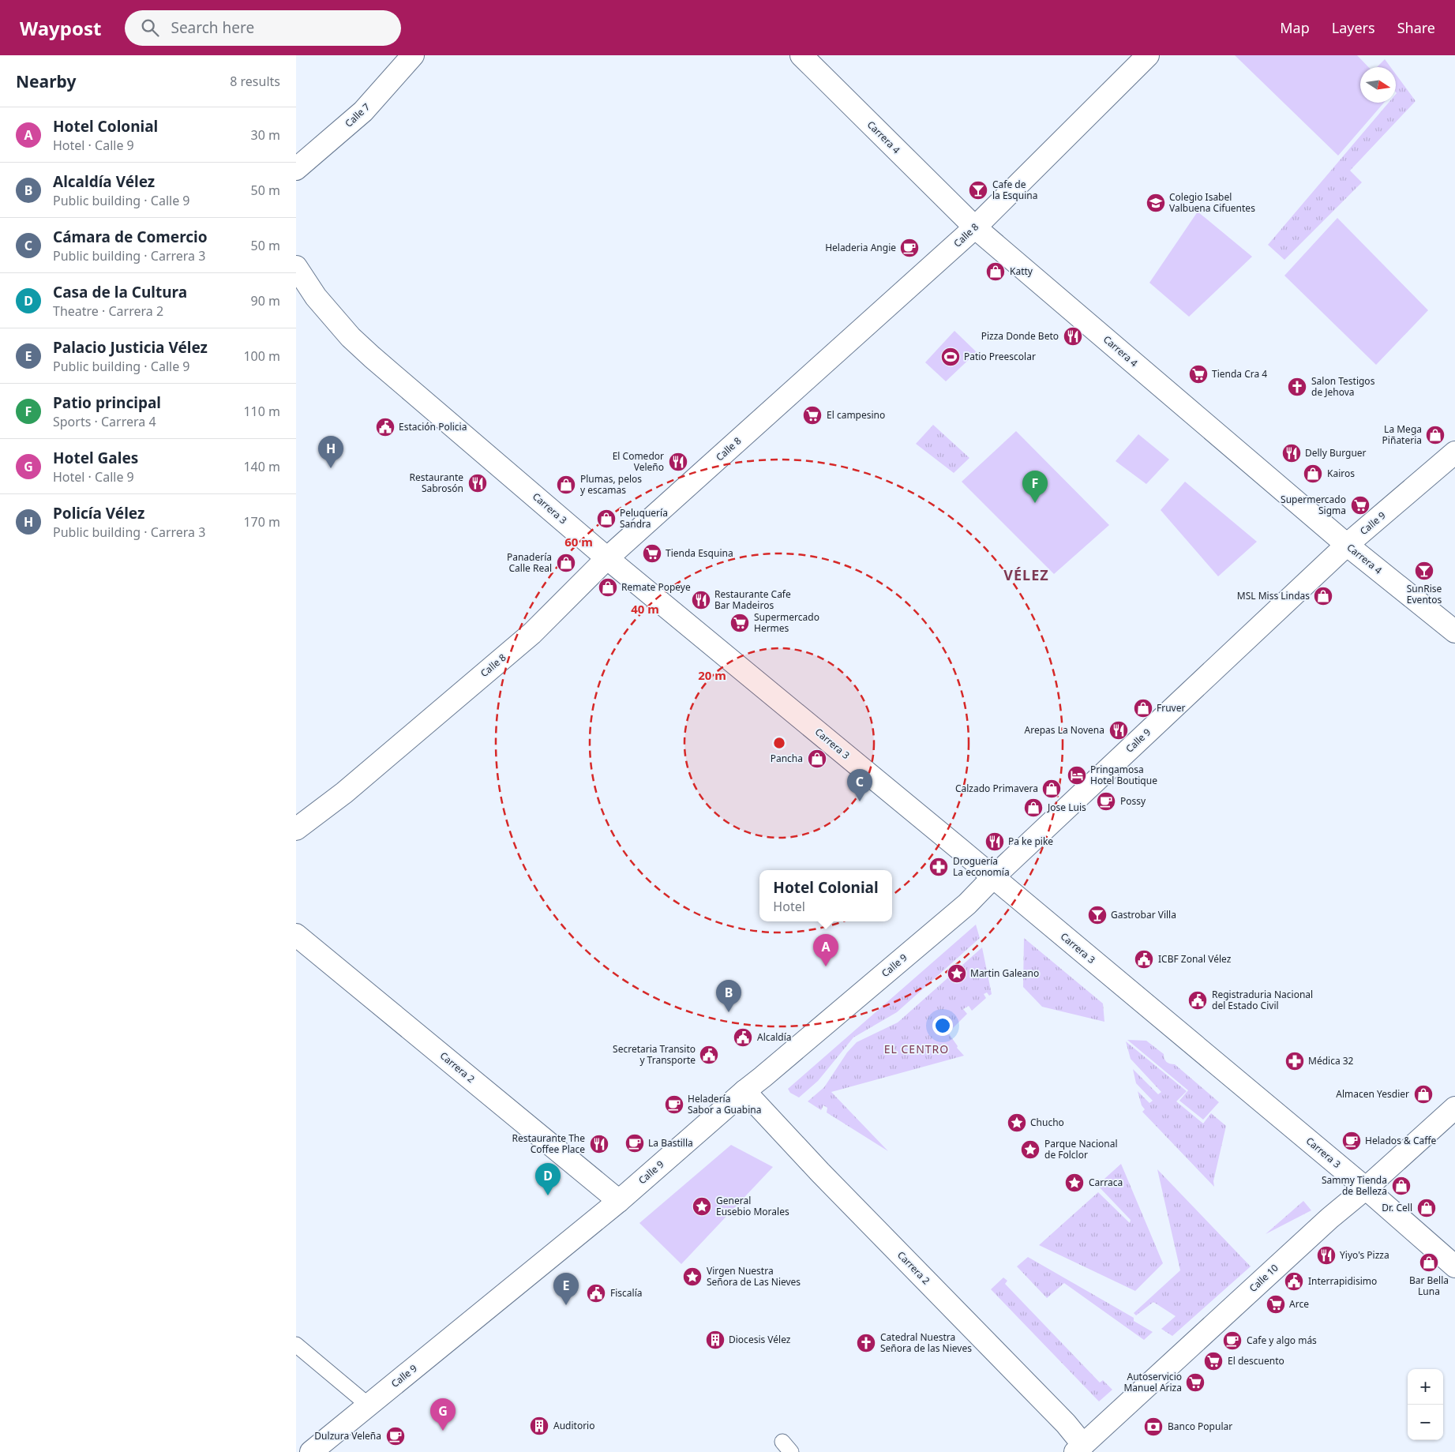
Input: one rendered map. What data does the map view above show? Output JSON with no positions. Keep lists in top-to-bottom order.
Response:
{
  "streets": {
    "street": [
      "Calle 7",
      "Carrera 4",
      "Calle 8",
      "Carrera 3",
      "Calle 9",
      "Carrera 2",
      "Calle 10"
    ]
  },
  "crossings": [
    ["Carrera 4", "Calle 8"],
    ["Carrera 4", "Calle 9"],
    ["Calle 8", "Carrera 3"],
    ["Carrera 3", "Calle 9"],
    ["Carrera 3", "Calle 10"],
    ["Calle 9", "Carrera 2"],
    ["Carrera 2", "Calle 10"]
  ],
  "districts": ["VÉLEZ", "EL CENTRO"],
  "places": {
    "bar": ["Cafe de la Esquina", "SunRise Eventos", "Gastrobar Villa"],
    "school or university": ["Colegio Isabel Valbuena Cifuentes"],
    "cafe": [
      "Heladeria Angie",
      "Possy",
      "Heladería Sabor a Guabina",
      "Helados & Caffe",
      "La Bastilla",
      "Cafe y algo más",
      "Dulzura Veleña"
    ],
    "shop": [
      "Katty",
      "La Mega Piñateria",
      "Kairos",
      "Plumas, pelos y escamas",
      "Peluquería Sandra",
      "Panadería Calle Real",
      "Remate Popeye",
      "MSL Miss Lindas",
      "Fruver",
      "Pancha",
      "Calzado Primavera",
      "Jose Luis",
      "Almacen Yesdier",
      "Sammy Tienda de Belleza",
      "Dr. Cell",
      "Bar Bella Luna"
    ],
    "restaurant": [
      "Pizza Donde Beto",
      "Delly Burguer",
      "El Comedor Veleño",
      "Restaurante Sabrosón",
      "Restaurante Cafe Bar Madeiros",
      "Arepas La Novena",
      "Pa ke pike",
      "Restaurante The Coffee Place",
      "Yiyo's Pizza"
    ],
    "sports": ["Patio Preescolar"],
    "supermarket": [
      "Tienda Cra 4",
      "El campesino",
      "Supermercado Sigma",
      "Tienda Esquina",
      "Supermercado Hermes",
      "Arce",
      "El descuento",
      "Autoservicio Manuel Ariza"
    ],
    "church": ["Salon Testigos de Jehova", "Catedral Nuestra Señora de las Nieves"],
    "public building": [
      "Estación Policia",
      "ICBF Zonal Vélez",
      "Registraduria Nacional del Estado Civil",
      "Alcaldía",
      "Secretaria Transito y Transporte",
      "Interrapidisimo",
      "Fiscalía"
    ],
    "hotel": ["Pringamosa Hotel Boutique"],
    "pharmacy": ["Droguería La economía", "Médica 32"],
    "place": [
      "Martin Galeano",
      "Chucho",
      "Parque Nacional de Folclor",
      "Carraca",
      "General Eusebio Morales",
      "Virgen Nuestra Señora de Las Nieves"
    ],
    "building": ["Diocesis Vélez", "Auditorio"],
    "bank": ["Banco Popular"]
  },
  "north": "right",
  "page": {
    "header": "Waypost",
    "search": "Search here",
    "nav": ["Map", "Layers", "Share"],
    "heading": ["Nearby", "8 results"],
    "list": [
      {
        "mark": "A",
        "name": "Hotel Colonial",
        "note": "Hotel · Calle 9",
        "value": "30 m"
      },
      {
        "mark": "B",
        "name": "Alcaldía Vélez",
        "note": "Public building · Calle 9",
        "value": "50 m"
      },
      {
        "mark": "C",
        "name": "Cámara de Comercio",
        "note": "Public building · Carrera 3",
        "value": "50 m"
      },
      {
        "mark": "D",
        "name": "Casa de la Cultura",
        "note": "Theatre · Carrera 2",
        "value": "90 m"
      },
      {
        "mark": "E",
        "name": "Palacio Justicia Vélez",
        "note": "Public building · Calle 9",
        "value": "100 m"
      },
      {
        "mark": "F",
        "name": "Patio principal",
        "note": "Sports · Carrera 4",
        "value": "110 m"
      },
      {
        "mark": "G",
        "name": "Hotel Gales",
        "note": "Hotel · Calle 9",
        "value": "140 m"
      },
      {
        "mark": "H",
        "name": "Policía Vélez",
        "note": "Public building · Carrera 3",
        "value": "170 m"
      }
    ],
    "pins": [
      "H",
      "F",
      "C",
      "A",
      "B",
      "D",
      "E",
      "G"
    ],
    "popup": ["Hotel Colonial", "Hotel"],
    "map_buttons": ["+", "−"]
  },
  "rings": ["60 m", "40 m", "20 m"]
}
